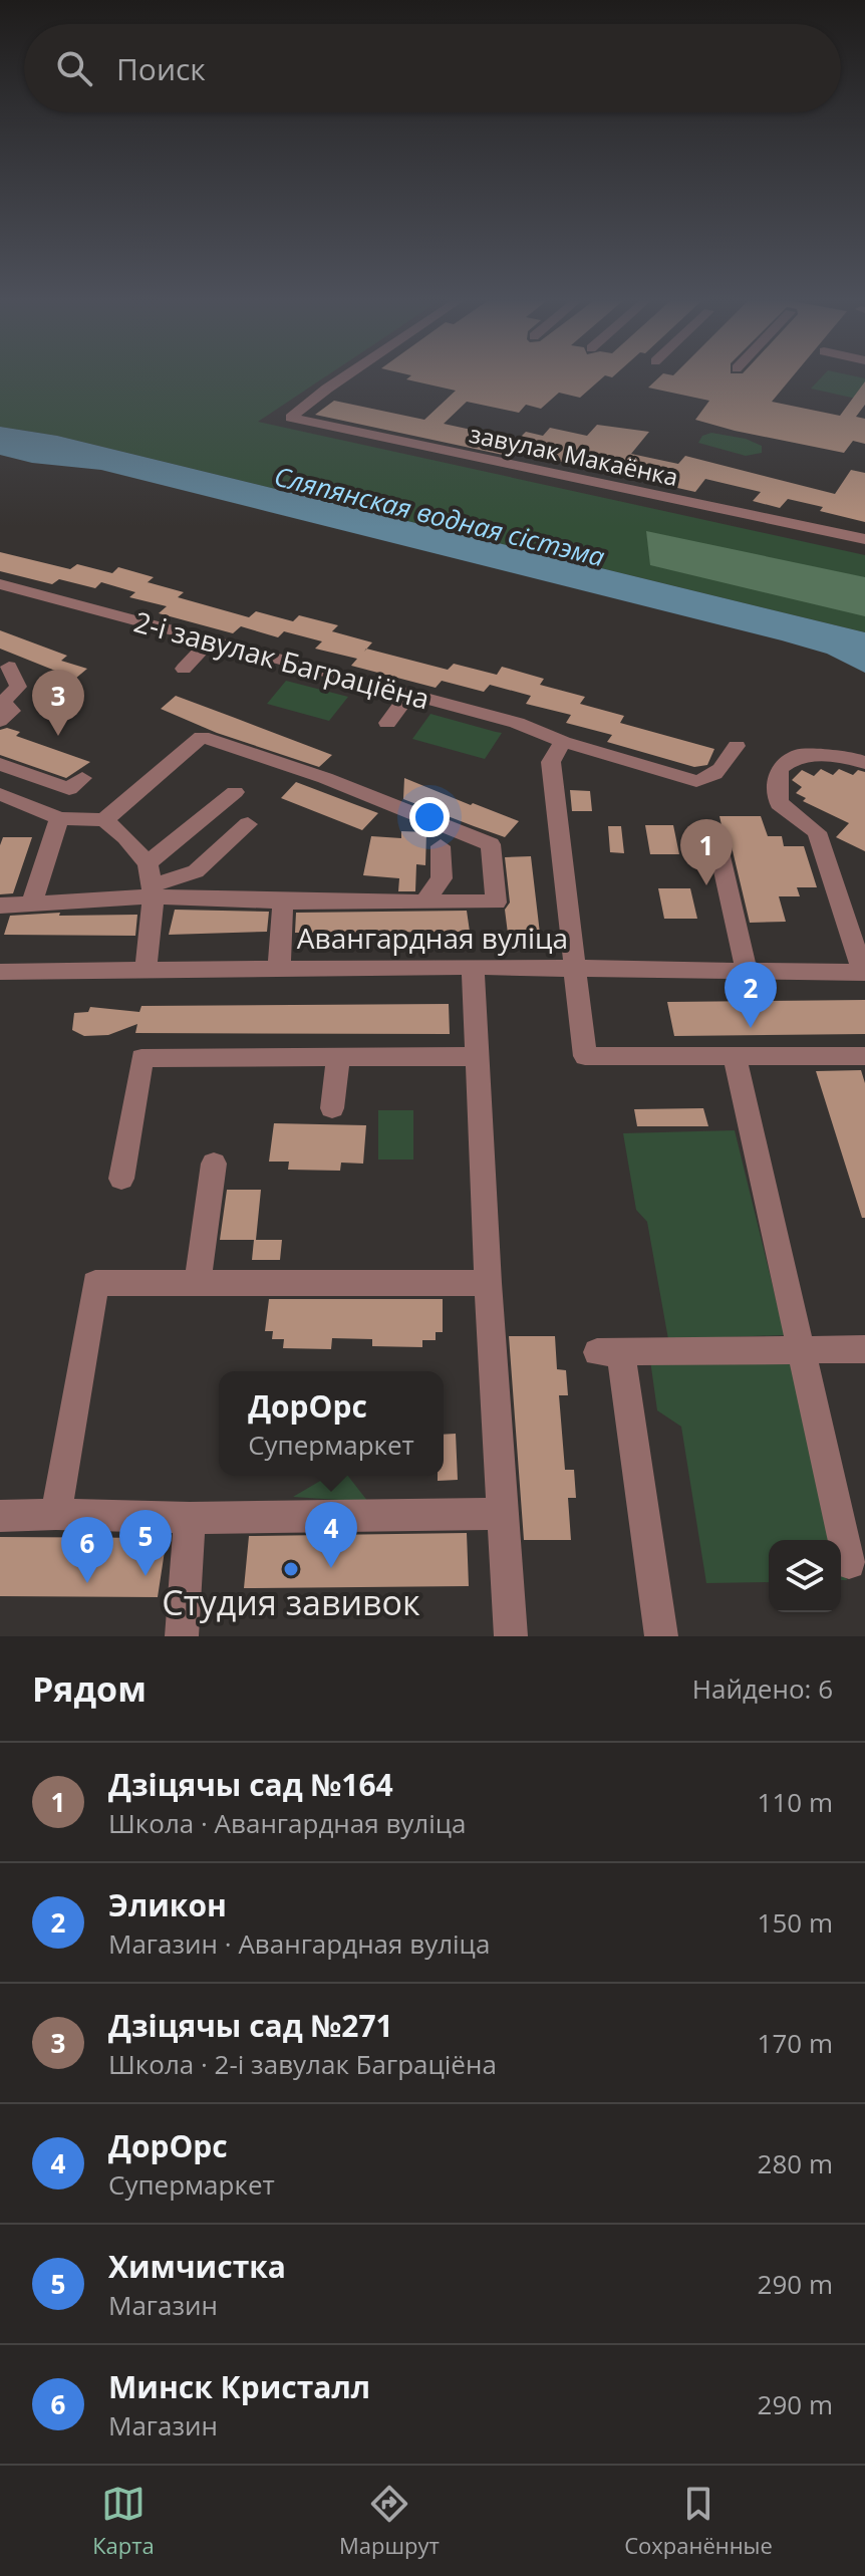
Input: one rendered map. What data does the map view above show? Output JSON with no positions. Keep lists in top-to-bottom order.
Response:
{
  "streets": {
    "street": ["завулак Макаёнка", "2-і завулак Баграціёна", "Авангардная вуліца"]
  },
  "water": ["Сляпянская водная сістэма"],
  "places": ["Студия завивок"],
  "page": {
    "search": "Поиск",
    "pins": [
      "3",
      "1",
      "2",
      "4",
      "5",
      "6"
    ],
    "popup": ["ДорОрс", "Супермаркет"],
    "heading": ["Рядом", "Найдено: 6"],
    "list": [
      {
        "mark": "1",
        "name": "Дзіцячы сад №164",
        "note": "Школа · Авангардная вуліца",
        "value": "110 m"
      },
      {
        "mark": "2",
        "name": "Эликон",
        "note": "Магазин · Авангардная вуліца",
        "value": "150 m"
      },
      {
        "mark": "3",
        "name": "Дзіцячы сад №271",
        "note": "Школа · 2-і завулак Баграціёна",
        "value": "170 m"
      },
      {
        "mark": "4",
        "name": "ДорОрс",
        "note": "Супермаркет",
        "value": "280 m"
      },
      {
        "mark": "5",
        "name": "Химчистка",
        "note": "Магазин",
        "value": "290 m"
      },
      {
        "mark": "6",
        "name": "Минск Кристалл",
        "note": "Магазин",
        "value": "290 m"
      }
    ],
    "nav": ["Карта", "Маршрут", "Сохранённые"]
  }
}
